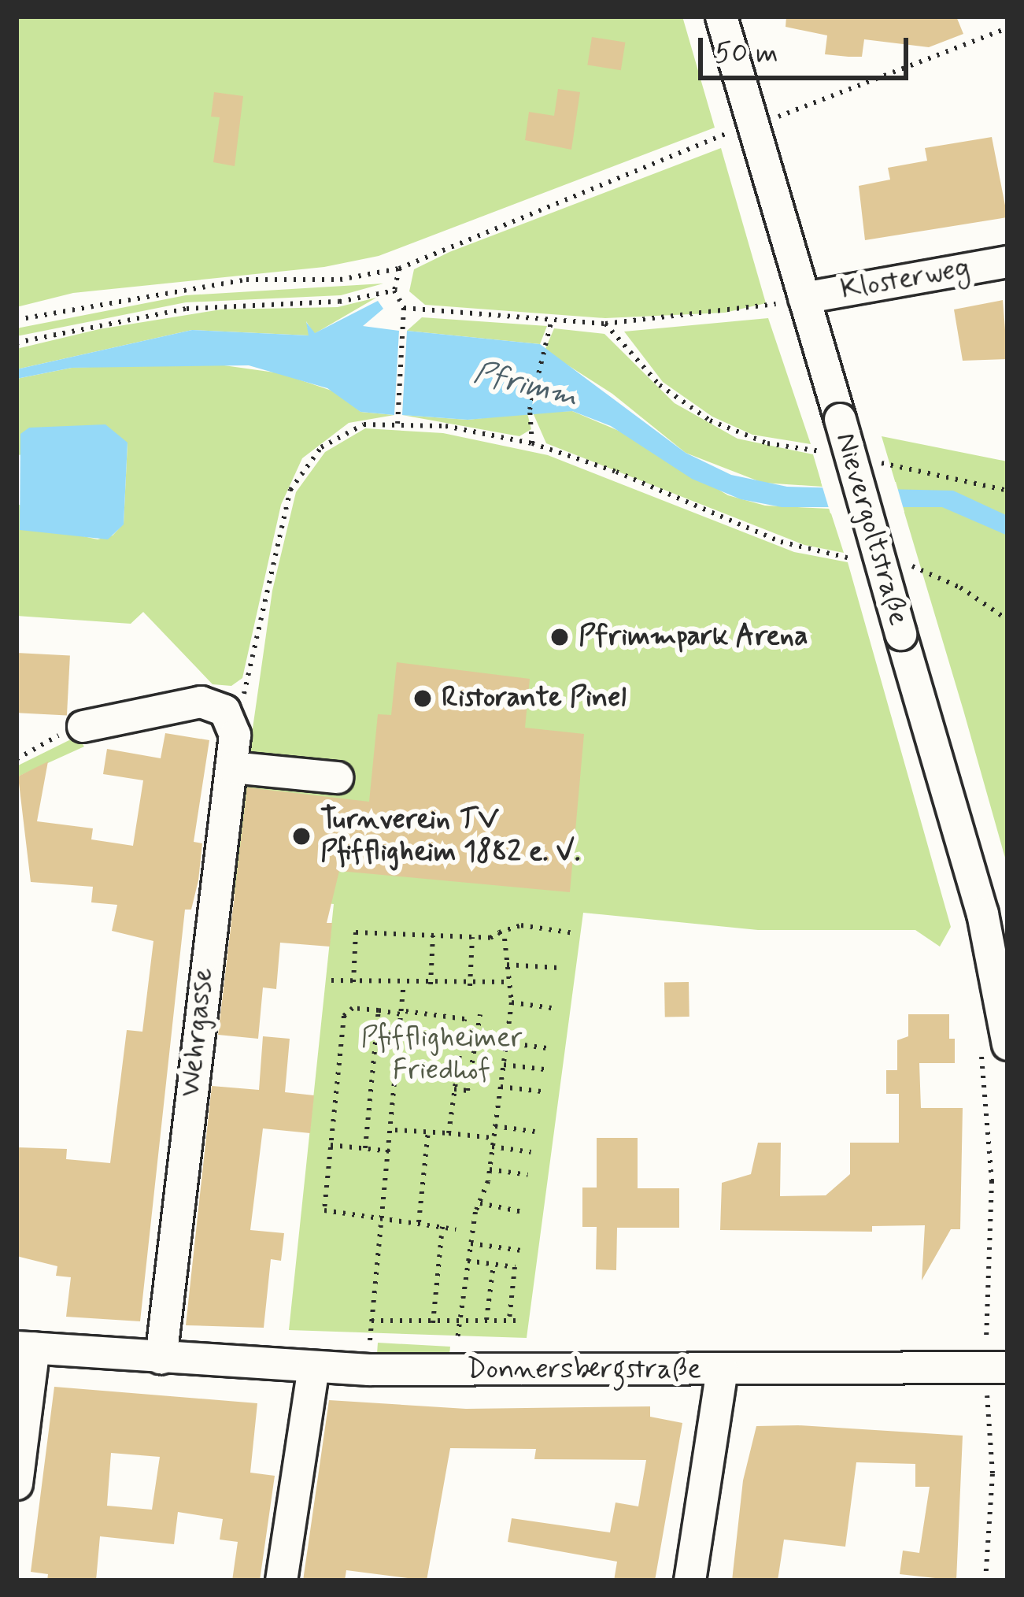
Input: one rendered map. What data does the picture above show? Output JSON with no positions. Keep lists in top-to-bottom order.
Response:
{
  "streets": {
    "street": [
      "Klosterweg",
      "Nievergoltstraße",
      "Wehrgasse",
      "Donnersbergstraße"
    ]
  },
  "crossings": [
    ["Klosterweg", "Nievergoltstraße"],
    ["Wehrgasse", "Donnersbergstraße"]
  ],
  "water": ["Pfrimm"],
  "parks": ["Pfiffligheimer Friedhof"],
  "places": ["Pfrimmpark Arena", "Ristorante Pinel", "Turnverein TV Pfiffligheim 1882 e. V."],
  "scale_bar": "50 m"
}
